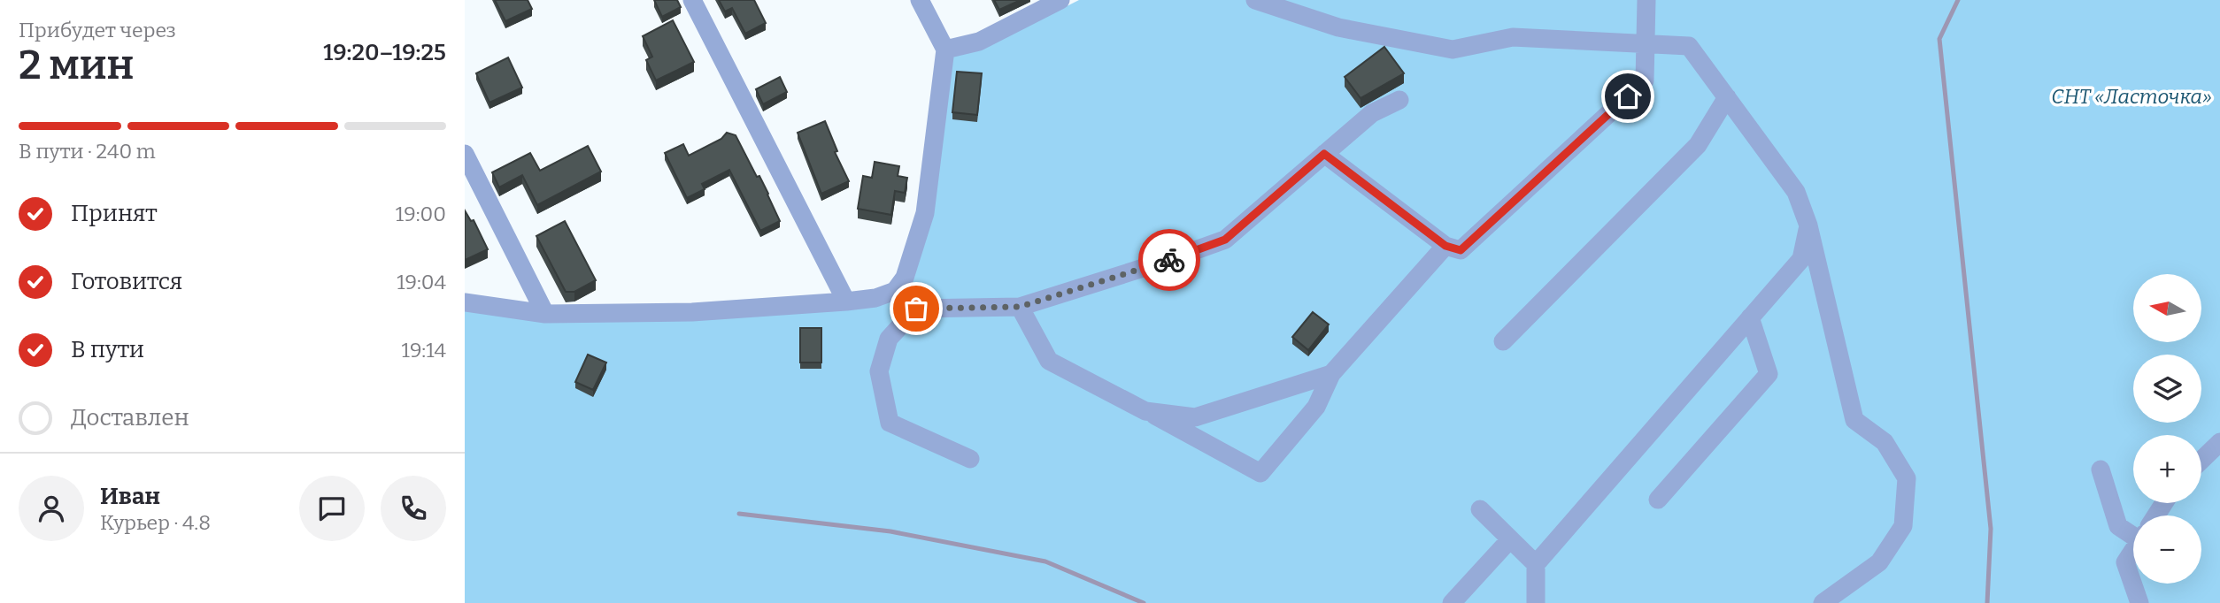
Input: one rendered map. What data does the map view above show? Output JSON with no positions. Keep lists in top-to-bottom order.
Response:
{
  "parks": ["СНТ «Ласточка»"],
  "north": "left",
  "page": {
    "heading": ["2 мин", "Прибудет через", "19:20–19:25"],
    "panel": ["Иван", "Курьер · 4.8"],
    "bar": "В пути · 240 m",
    "list": [
      ["Принят", "19:00"],
      ["Готовится", "19:04"],
      ["В пути", "19:14"],
      "Доставлен"
    ],
    "map_buttons": ["+", "−"]
  }
}
